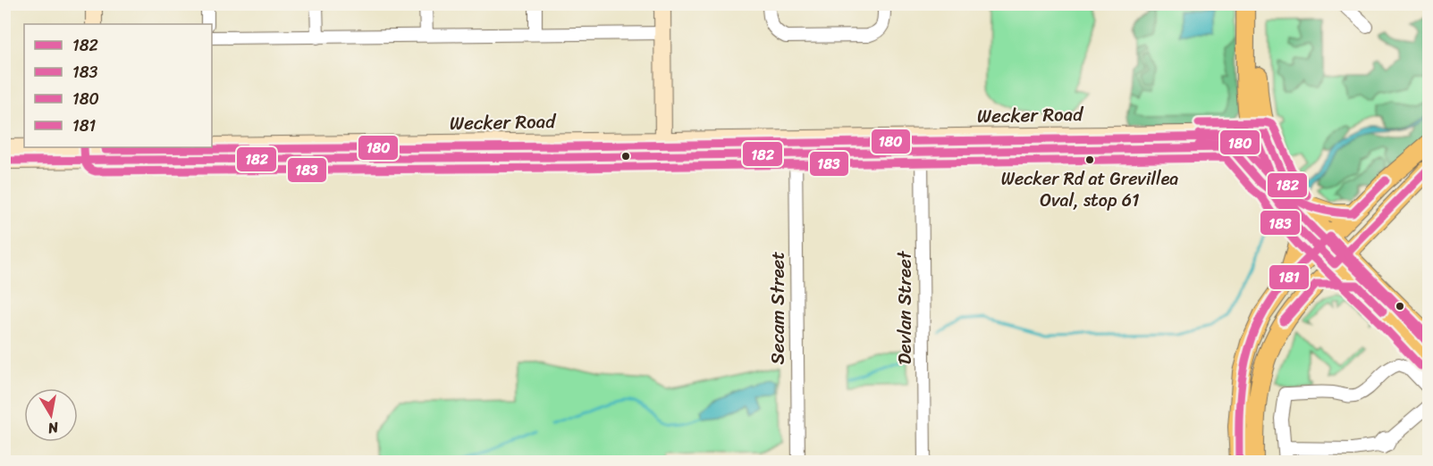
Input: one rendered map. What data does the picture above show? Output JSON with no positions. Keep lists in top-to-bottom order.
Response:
{
  "streets": {
    "street": ["Wecker Road", "Secam Street", "Devlan Street"]
  },
  "crossings": [
    ["Wecker Road", "Secam Street"],
    ["Wecker Road", "Devlan Street"]
  ],
  "places": ["Wecker Rd at Grevillea Oval, stop 61"],
  "lines": [
    "transit line 180",
    "transit line 182",
    "transit line 183",
    "transit line 181"
  ],
  "legend": [
    "182",
    "183",
    "180",
    "181"
  ],
  "north": "bottom"
}
